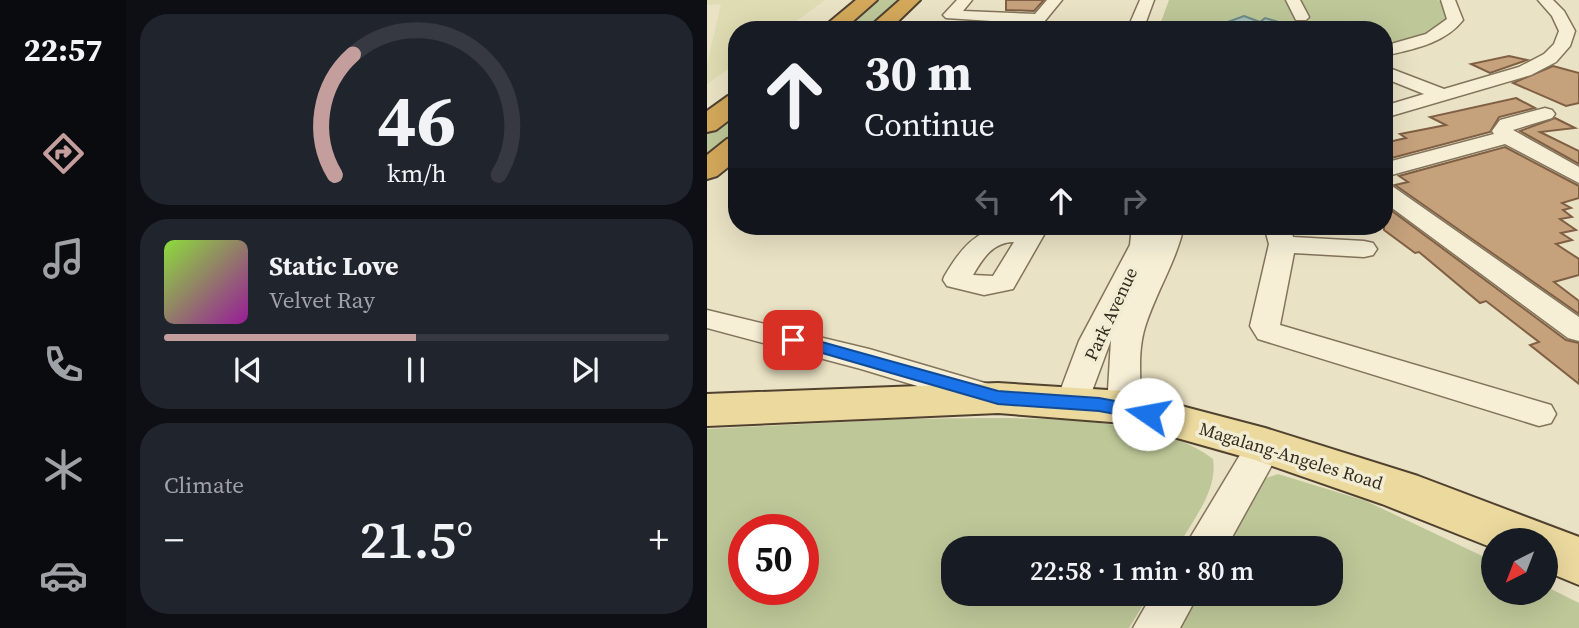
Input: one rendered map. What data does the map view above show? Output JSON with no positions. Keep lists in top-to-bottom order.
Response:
{
  "streets": {
    "main road": ["Magalang-Angeles Road"],
    "street": ["Park Avenue"]
  },
  "crossings": [
    ["Park Avenue", "Magalang-Angeles Road"]
  ],
  "north": "bottom left",
  "page": {
    "tabs": "22:57",
    "turn": ["30 m", "Continue"],
    "song": ["Static Love", "Velvet Ray"],
    "tile": "Climate",
    "heat": ["−", "21.5°", "+"],
    "limit": "50",
    "trip": "22:58 · 1 min · 80 m",
    "gauge": ["46", "km/h"]
  }
}
